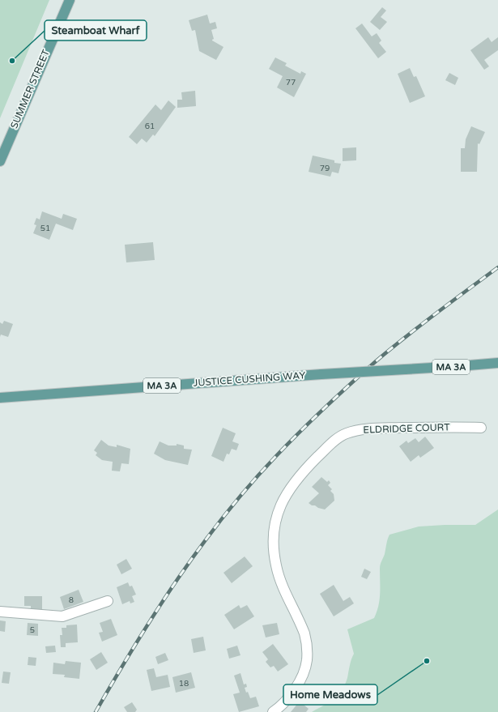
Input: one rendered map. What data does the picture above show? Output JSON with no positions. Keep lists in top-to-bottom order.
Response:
{
  "streets": {
    "main road": ["SUMMER STREET", "MA 3A", "JUSTICE CUSHING WAY"],
    "street": ["ELDRIDGE COURT"]
  },
  "places": ["Steamboat Wharf", "Home Meadows"],
  "house_numbers": [
    "77",
    "61",
    "79",
    "51",
    "8",
    "5",
    "18"
  ]
}
